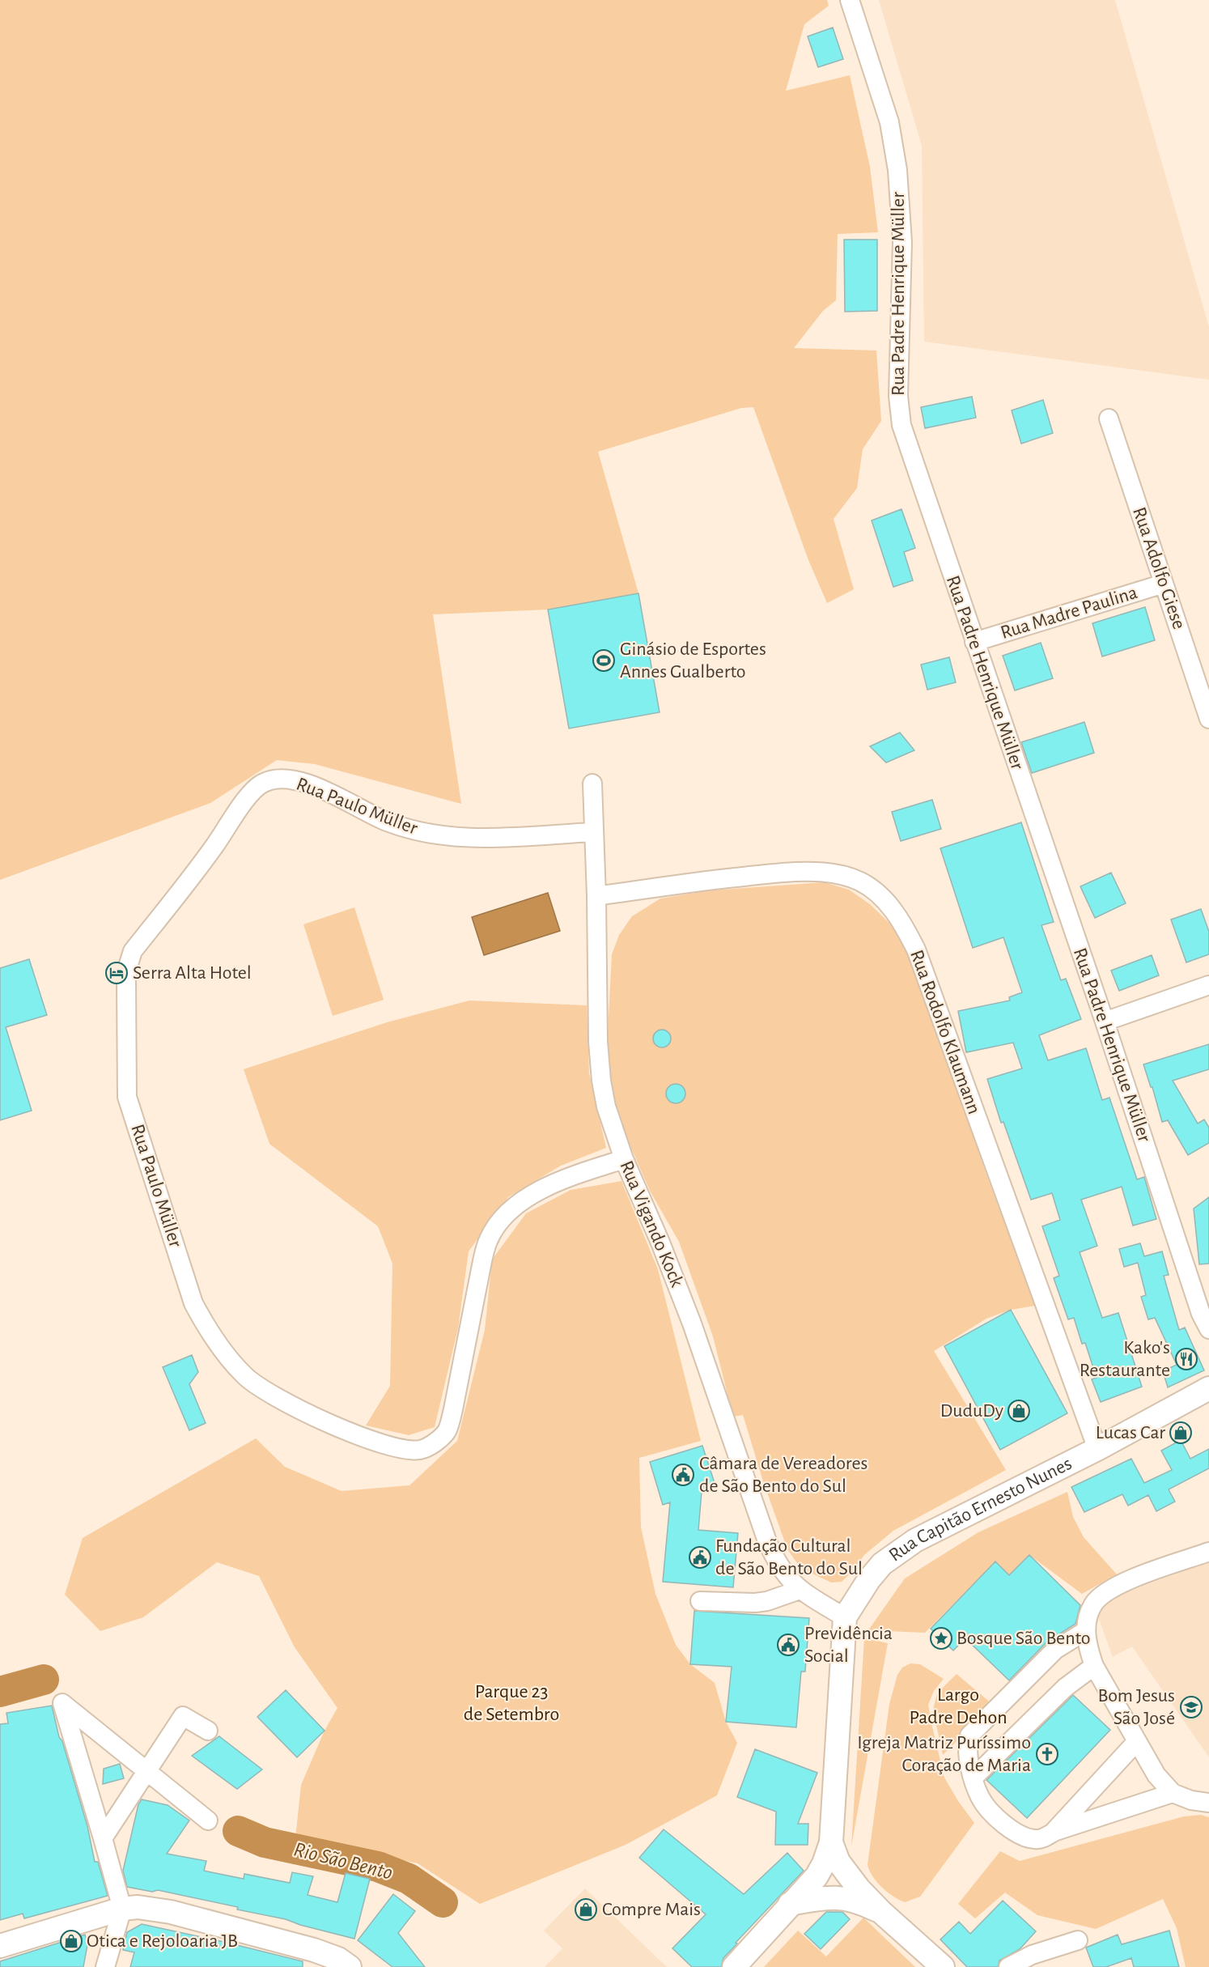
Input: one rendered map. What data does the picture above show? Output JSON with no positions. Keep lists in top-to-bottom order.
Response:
{
  "streets": {
    "main road": ["Rua Capitão Ernesto Nunes"],
    "street": [
      "Rua Padre Henrique Müller",
      "Rua Adolfo Giese",
      "Rua Madre Paulina",
      "Rua Paulo Müller",
      "Rua Rodolfo Klaumann",
      "Rua Vigando Kock"
    ]
  },
  "crossings": [
    ["Rua Padre Henrique Müller", "Rua Madre Paulina"],
    ["Rua Adolfo Giese", "Rua Madre Paulina"],
    ["Rua Paulo Müller", "Rua Vigando Kock"],
    ["Rua Rodolfo Klaumann", "Rua Vigando Kock"],
    ["Rua Rodolfo Klaumann", "Rua Capitão Ernesto Nunes"],
    ["Rua Vigando Kock", "Rua Capitão Ernesto Nunes"]
  ],
  "water": ["Rio São Bento"],
  "parks": ["Parque 23 de Setembro", "Largo Padre Dehon"],
  "places": {
    "sports": ["Ginásio de Esportes Annes Gualberto"],
    "hotel": ["Serra Alta Hotel"],
    "restaurant": ["Kako's Restaurante"],
    "shop": [
      "DuduDy",
      "Lucas Car",
      "Compre Mais",
      "Otica e Rejoloaria JB"
    ],
    "public building": ["Câmara de Vereadores de São Bento do Sul", "Fundação Cultural de São Bento do Sul", "Previdência Social"],
    "place": ["Bosque São Bento"],
    "school or university": ["Bom Jesus São José"],
    "church": ["Igreja Matriz Puríssimo Coração de Maria"]
  }
}
